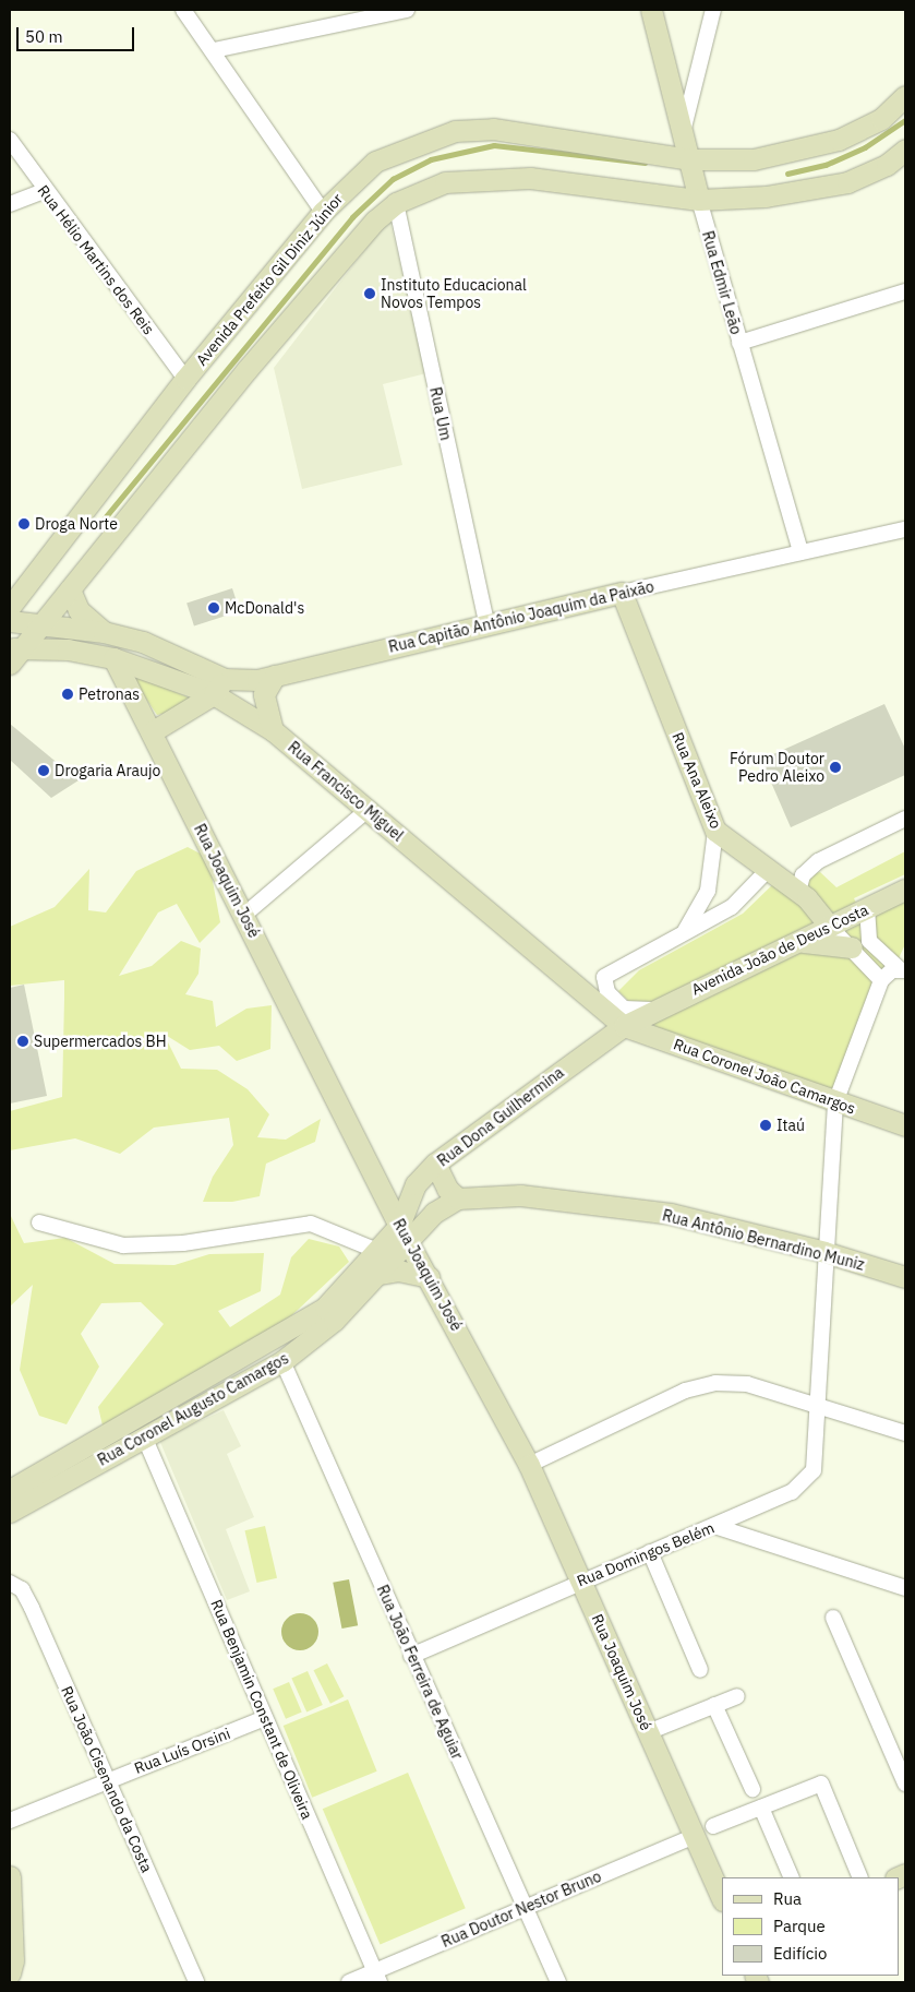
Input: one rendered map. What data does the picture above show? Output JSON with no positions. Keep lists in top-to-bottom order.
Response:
{
  "streets": {
    "main road": [
      "Avenida Prefeito Gil Diniz Júnior",
      "Rua Edmir Leão",
      "Rua Capitão Antônio Joaquim da Paixão",
      "Rua Ana Aleixo",
      "Rua Francisco Miguel",
      "Rua Joaquim José",
      "Avenida João de Deus Costa",
      "Rua Coronel João Camargos",
      "Rua Dona Guilhermina",
      "Rua Antônio Bernardino Muniz",
      "Rua Coronel Augusto Camargos"
    ],
    "street": [
      "Rua Hélio Martins dos Reis",
      "Rua Um",
      "Rua Domingos Belém",
      "Rua João Ferreira de Aguiar",
      "Rua Benjamin Constant de Oliveira",
      "Rua Luís Orsini",
      "Rua João Cisenando da Costa",
      "Rua Doutor Nestor Bruno"
    ]
  },
  "crossings": [
    ["Rua Hélio Martins dos Reis", "Avenida Prefeito Gil Diniz Júnior"],
    ["Avenida Prefeito Gil Diniz Júnior", "Rua Edmir Leão"],
    ["Rua Edmir Leão", "Rua Capitão Antônio Joaquim da Paixão"],
    ["Rua Um", "Rua Capitão Antônio Joaquim da Paixão"],
    ["Rua Capitão Antônio Joaquim da Paixão", "Rua Ana Aleixo"],
    ["Rua Capitão Antônio Joaquim da Paixão", "Rua Francisco Miguel"],
    ["Rua Capitão Antônio Joaquim da Paixão", "Rua Joaquim José"],
    ["Rua Ana Aleixo", "Avenida João de Deus Costa"],
    ["Rua Francisco Miguel", "Rua Joaquim José"],
    ["Rua Francisco Miguel", "Avenida João de Deus Costa"],
    ["Rua Francisco Miguel", "Rua Coronel João Camargos"],
    ["Rua Francisco Miguel", "Rua Dona Guilhermina"],
    ["Rua Joaquim José", "Rua Dona Guilhermina"],
    ["Rua Joaquim José", "Rua Coronel Augusto Camargos"],
    ["Rua Joaquim José", "Rua Domingos Belém"],
    ["Rua Joaquim José", "Rua Doutor Nestor Bruno"],
    ["Avenida João de Deus Costa", "Rua Coronel João Camargos"],
    ["Avenida João de Deus Costa", "Rua Dona Guilhermina"],
    ["Rua Coronel João Camargos", "Rua Dona Guilhermina"],
    ["Rua Coronel João Camargos", "Rua Domingos Belém"],
    ["Rua Dona Guilhermina", "Rua Coronel Augusto Camargos"],
    ["Rua Antônio Bernardino Muniz", "Rua Coronel Augusto Camargos"],
    ["Rua Antônio Bernardino Muniz", "Rua Domingos Belém"],
    ["Rua Coronel Augusto Camargos", "Rua João Ferreira de Aguiar"],
    ["Rua Coronel Augusto Camargos", "Rua Benjamin Constant de Oliveira"],
    ["Rua Domingos Belém", "Rua João Ferreira de Aguiar"],
    ["Rua João Ferreira de Aguiar", "Rua Doutor Nestor Bruno"],
    ["Rua Benjamin Constant de Oliveira", "Rua Luís Orsini"],
    ["Rua Benjamin Constant de Oliveira", "Rua Doutor Nestor Bruno"],
    ["Rua Luís Orsini", "Rua João Cisenando da Costa"]
  ],
  "places": [
    "Instituto Educacional Novos Tempos",
    "Droga Norte",
    "McDonald's",
    "Petronas",
    "Fórum Doutor Pedro Aleixo",
    "Drogaria Araujo",
    "Supermercados BH",
    "Itaú"
  ],
  "legend": ["Rua", "Parque", "Edifício"],
  "scale_bar": "50 m"
}
